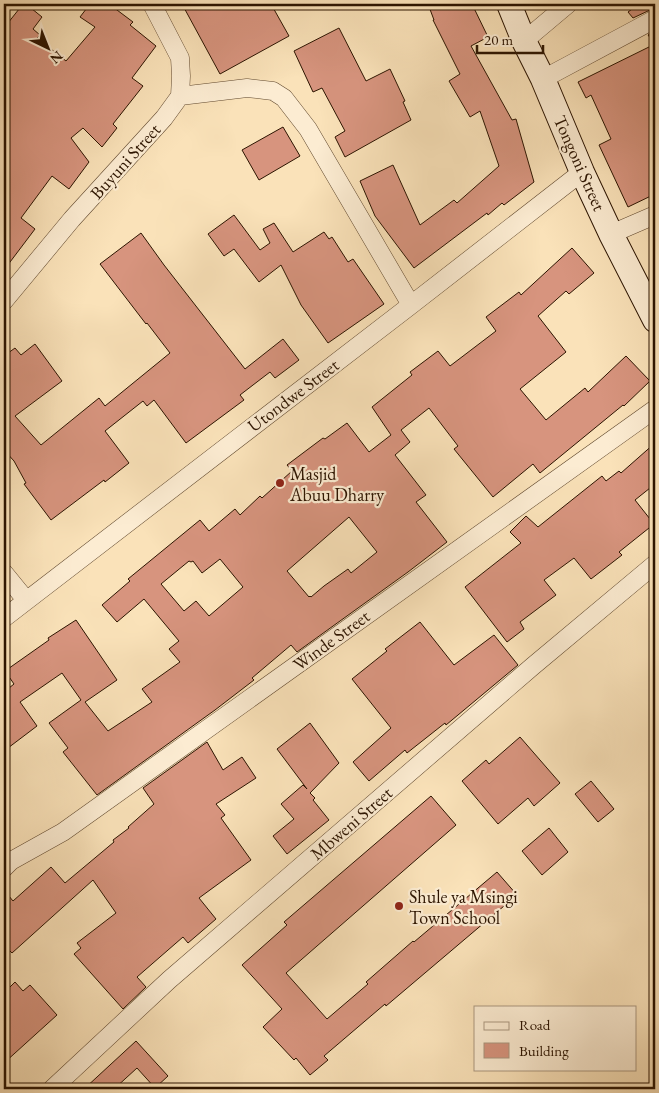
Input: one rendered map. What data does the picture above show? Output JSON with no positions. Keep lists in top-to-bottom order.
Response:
{
  "streets": {
    "street": [
      "Buyuni Street",
      "Tongoni Street",
      "Utondwe Street",
      "Winde Street",
      "Mbweni Street"
    ]
  },
  "crossings": [
    ["Tongoni Street", "Utondwe Street"]
  ],
  "places": ["Masjid Abuu Dharry", "Shule ya Msingi Town School"],
  "legend": ["Road", "Building"],
  "scale_bar": "20 m",
  "north": "bottom right"
}
